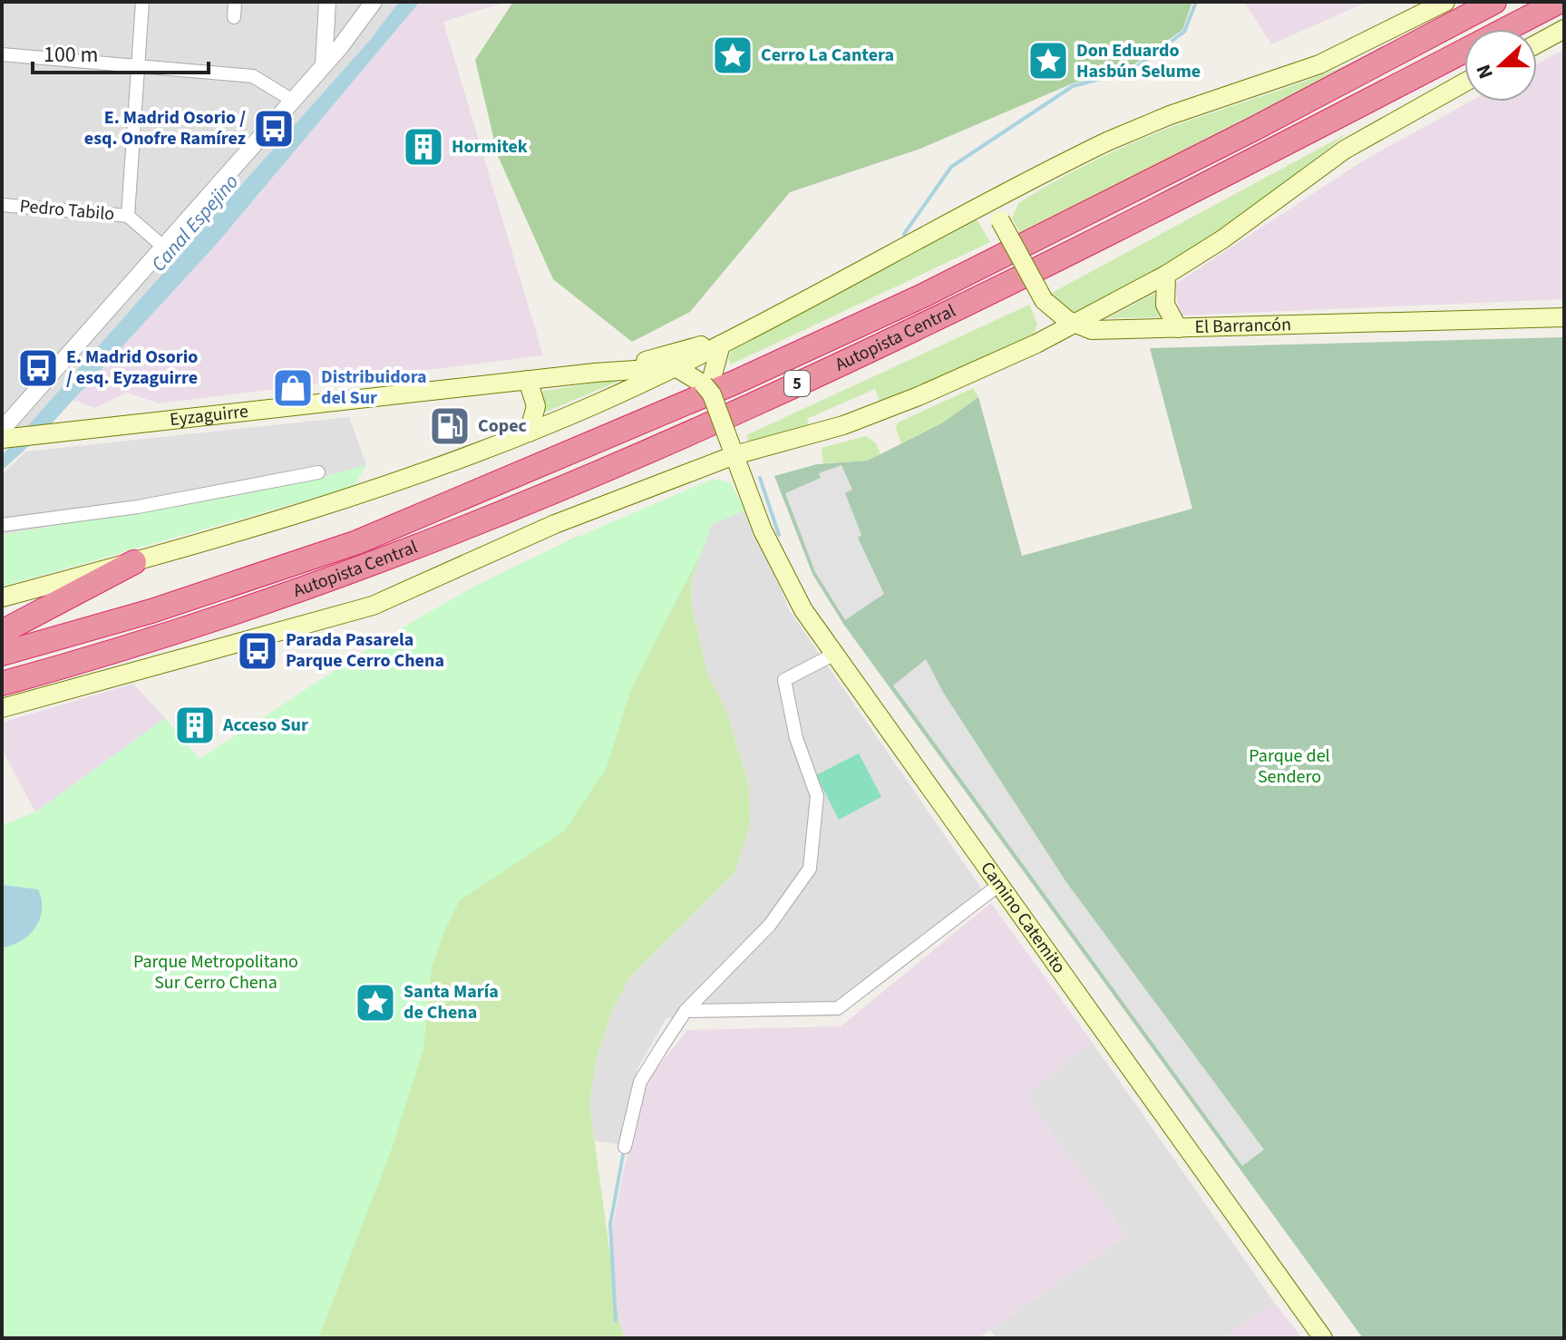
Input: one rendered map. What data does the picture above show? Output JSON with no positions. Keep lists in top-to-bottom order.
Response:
{
  "streets": {
    "highway": ["Autopista Central", "5"],
    "main road": ["El Barrancón", "Eyzaguirre", "Camino Catemito"],
    "street": ["Pedro Tabilo"]
  },
  "water": ["Canal Espejino"],
  "parks": ["Parque del Sendero", "Parque Metropolitano Sur Cerro Chena"],
  "places": {
    "place": ["Cerro La Cantera", "Don Eduardo Hasbún Selume", "Santa María de Chena"],
    "bus stop": ["E. Madrid Osorio / esq. Onofre Ramírez", "E. Madrid Osorio / esq. Eyzaguirre", "Parada Pasarela Parque Cerro Chena"],
    "building": ["Hormitek", "Acceso Sur"],
    "shop": ["Distribuidora del Sur"],
    "fuel station": ["Copec"]
  },
  "scale_bar": "100 m",
  "north": "left"
}
